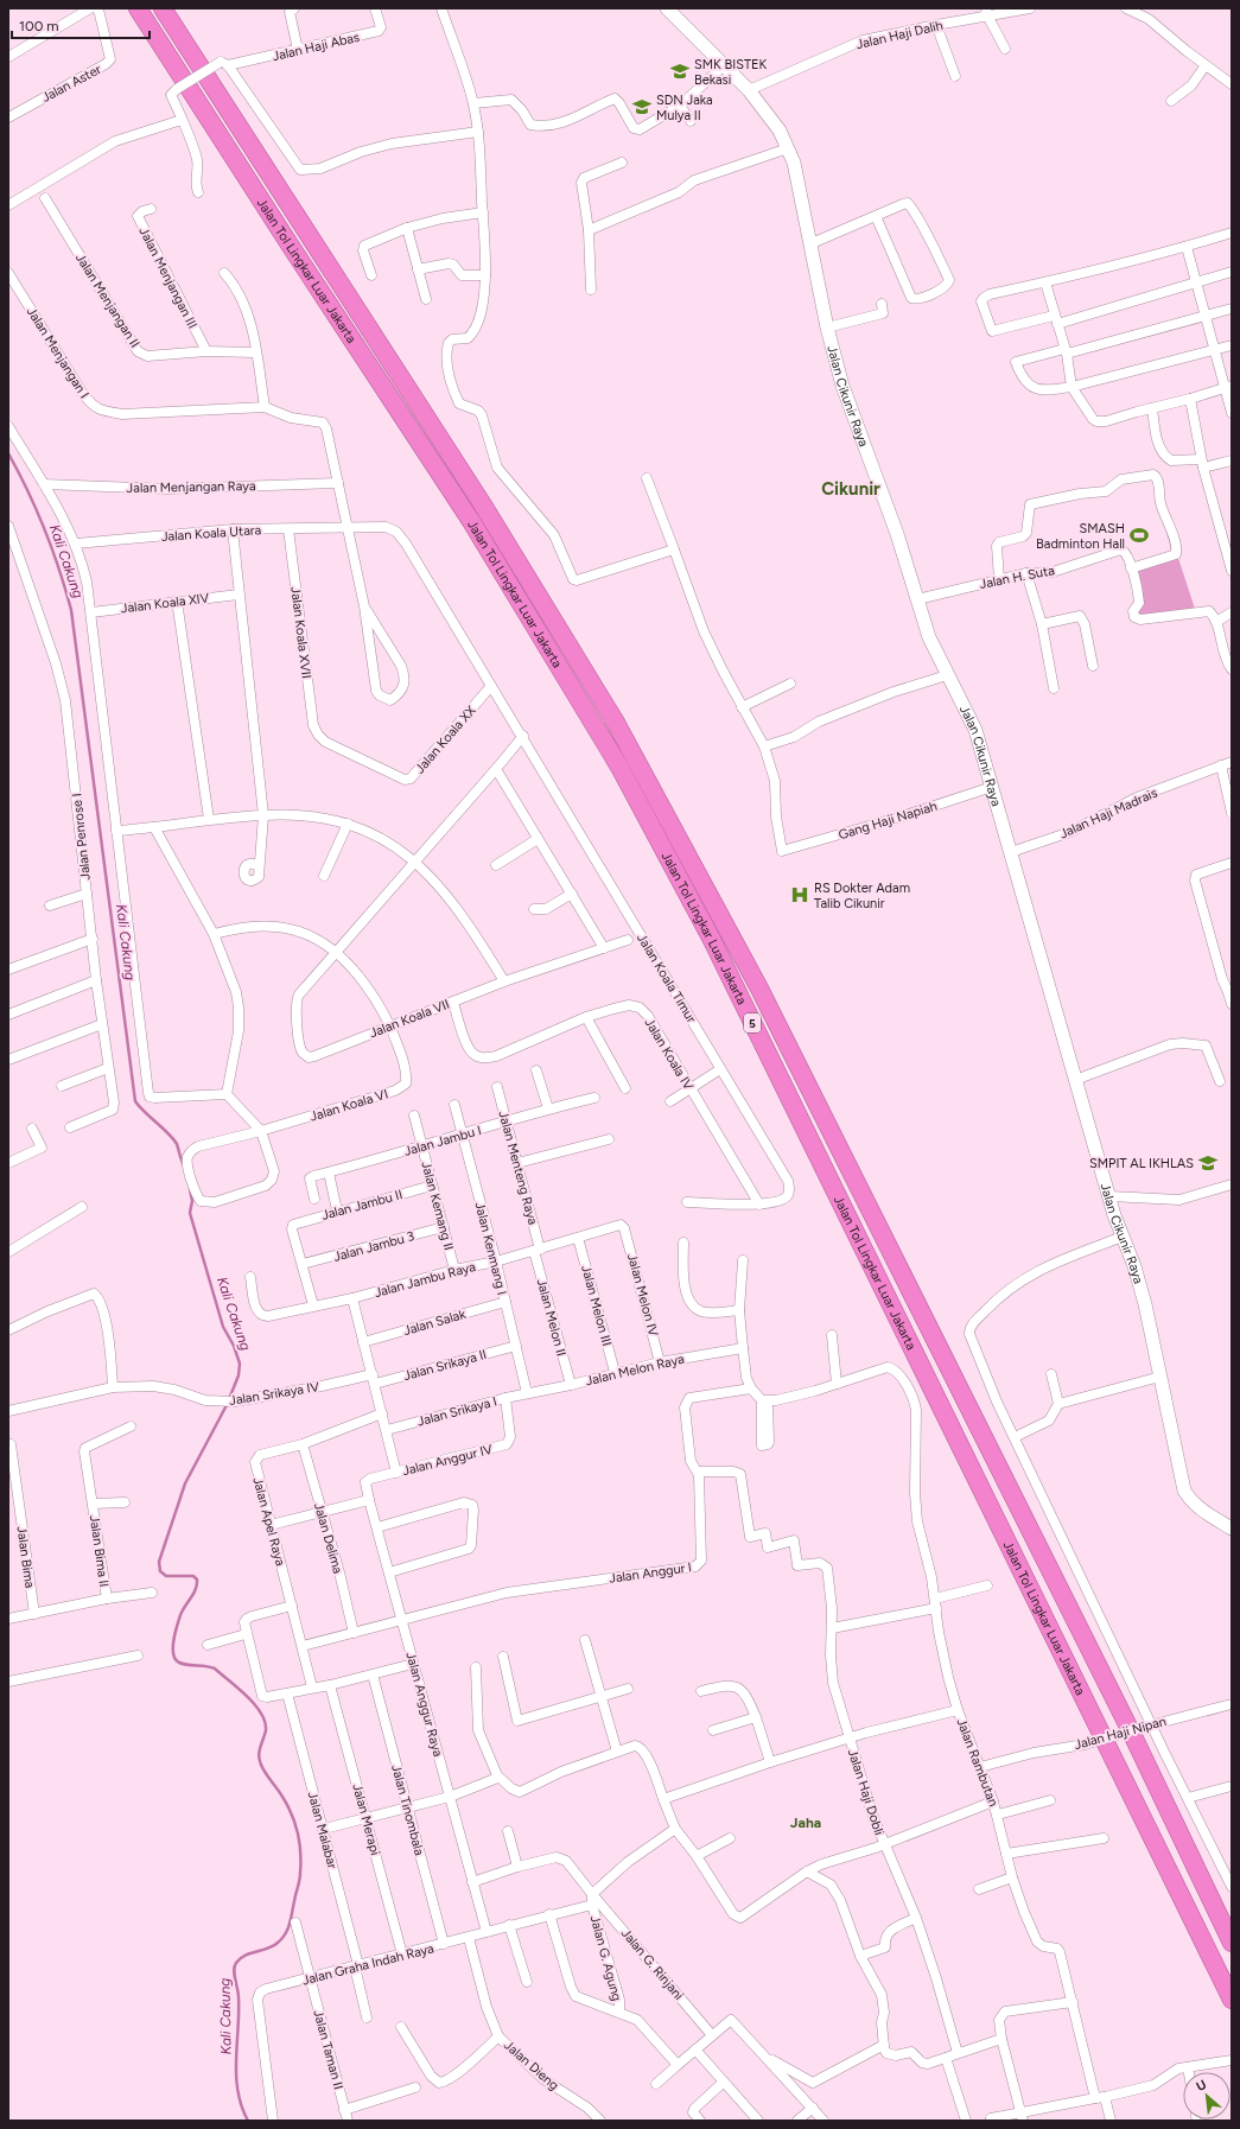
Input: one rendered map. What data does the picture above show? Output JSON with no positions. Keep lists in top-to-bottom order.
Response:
{
  "streets": {
    "highway": ["Jalan Tol Lingkar Luar Jakarta", "5"],
    "street": [
      "Jalan Haji Dalih",
      "Jalan Haji Abas",
      "Jalan Aster",
      "Jalan Menjangan III",
      "Jalan Menjangan II",
      "Jalan Menjangan I",
      "Jalan Cikunir Raya",
      "Jalan Menjangan Raya",
      "Jalan Koala Utara",
      "Jalan H. Suta",
      "Jalan Koala XIV",
      "Jalan Koala XVII",
      "Jalan Koala XX",
      "Jalan Haji Madrais",
      "Gang Haji Napiah",
      "Jalan Penrose I",
      "Jalan Koala Timur",
      "Jalan Koala VII",
      "Jalan Koala IV",
      "Jalan Koala VI",
      "Jalan Jambu I",
      "Jalan Menteng Raya",
      "Jalan Jambu II",
      "Jalan Kemang II",
      "Jalan Jambu 3",
      "Jalan Kenmang I",
      "Jalan Jambu Raya",
      "Jalan Melon IV",
      "Jalan Melon III",
      "Jalan Melon II",
      "Jalan Salak",
      "Jalan Srikaya II",
      "Jalan Melon Raya",
      "Jalan Srikaya IV",
      "Jalan Srikaya I",
      "Jalan Anggur IV",
      "Jalan Apel Raya",
      "Jalan Delima",
      "Jalan Bima II",
      "Jalan Bima",
      "Jalan Anggur I",
      "Jalan Anggur Raya",
      "Jalan Haji Nipan",
      "Jalan Rambutan",
      "Jalan Haji Dobli",
      "Jalan Tinombala",
      "Jalan Merapi",
      "Jalan Malabar",
      "Jalan G. Agung",
      "Jalan Graha Indah Raya",
      "Jalan G. Rinjani",
      "Jalan Taman II",
      "Jalan Dieng"
    ]
  },
  "crossings": [
    ["Jalan Haji Dalih", "Jalan Cikunir Raya"],
    ["Jalan Menjangan III", "Jalan Menjangan II"],
    ["Jalan Cikunir Raya", "Jalan H. Suta"],
    ["Jalan Cikunir Raya", "Jalan Haji Madrais"],
    ["Jalan Cikunir Raya", "Gang Haji Napiah"],
    ["Jalan Koala Utara", "Jalan Koala XVII"],
    ["Jalan Koala Utara", "Jalan Koala XX"],
    ["Jalan Koala Utara", "Jalan Koala Timur"],
    ["Jalan Koala XVII", "Jalan Koala XX"],
    ["Jalan Koala XX", "Jalan Koala Timur"],
    ["Jalan Koala Timur", "Jalan Koala IV"],
    ["Jalan Koala VII", "Jalan Koala IV"],
    ["Jalan Koala VII", "Jalan Koala VI"],
    ["Jalan Jambu I", "Jalan Menteng Raya"],
    ["Jalan Jambu I", "Jalan Kemang II"],
    ["Jalan Jambu I", "Jalan Kenmang I"],
    ["Jalan Menteng Raya", "Jalan Jambu Raya"],
    ["Jalan Menteng Raya", "Jalan Melon II"],
    ["Jalan Jambu II", "Jalan Kemang II"],
    ["Jalan Jambu II", "Jalan Jambu 3"],
    ["Jalan Kemang II", "Jalan Jambu 3"],
    ["Jalan Kemang II", "Jalan Jambu Raya"],
    ["Jalan Kenmang I", "Jalan Jambu Raya"],
    ["Jalan Kenmang I", "Jalan Salak"],
    ["Jalan Kenmang I", "Jalan Srikaya II"],
    ["Jalan Kenmang I", "Jalan Melon Raya"],
    ["Jalan Kenmang I", "Jalan Srikaya I"],
    ["Jalan Jambu Raya", "Jalan Melon IV"],
    ["Jalan Jambu Raya", "Jalan Melon III"],
    ["Jalan Jambu Raya", "Jalan Melon II"],
    ["Jalan Melon IV", "Jalan Melon Raya"],
    ["Jalan Melon III", "Jalan Melon Raya"],
    ["Jalan Melon II", "Jalan Melon Raya"],
    ["Jalan Srikaya II", "Jalan Srikaya IV"],
    ["Jalan Melon Raya", "Jalan Srikaya I"],
    ["Jalan Srikaya I", "Jalan Anggur IV"],
    ["Jalan Anggur IV", "Jalan Anggur Raya"],
    ["Jalan Apel Raya", "Jalan Delima"],
    ["Jalan Apel Raya", "Jalan Anggur I"],
    ["Jalan Delima", "Jalan Anggur I"],
    ["Jalan Anggur I", "Jalan Anggur Raya"],
    ["Jalan Anggur I", "Jalan Haji Dobli"],
    ["Jalan Anggur Raya", "Jalan Graha Indah Raya"],
    ["Jalan Anggur Raya", "Jalan G. Rinjani"],
    ["Jalan Haji Nipan", "Jalan Rambutan"],
    ["Jalan Tinombala", "Jalan Graha Indah Raya"],
    ["Jalan Merapi", "Jalan Graha Indah Raya"],
    ["Jalan Malabar", "Jalan Graha Indah Raya"],
    ["Jalan G. Agung", "Jalan Graha Indah Raya"],
    ["Jalan Graha Indah Raya", "Jalan Taman II"],
    ["Jalan Graha Indah Raya", "Jalan Dieng"]
  ],
  "districts": ["Cikunir", "Jaha"],
  "water": ["Kali Cakung"],
  "places": {
    "school or university": ["SMK BISTEK Bekasi", "SDN Jaka Mulya II", "SMPIT AL IKHLAS"],
    "sports": ["SMASH Badminton Hall"],
    "hospital": ["RS Dokter Adam Talib Cikunir"]
  },
  "scale_bar": "100 m",
  "north": "top left"
}
